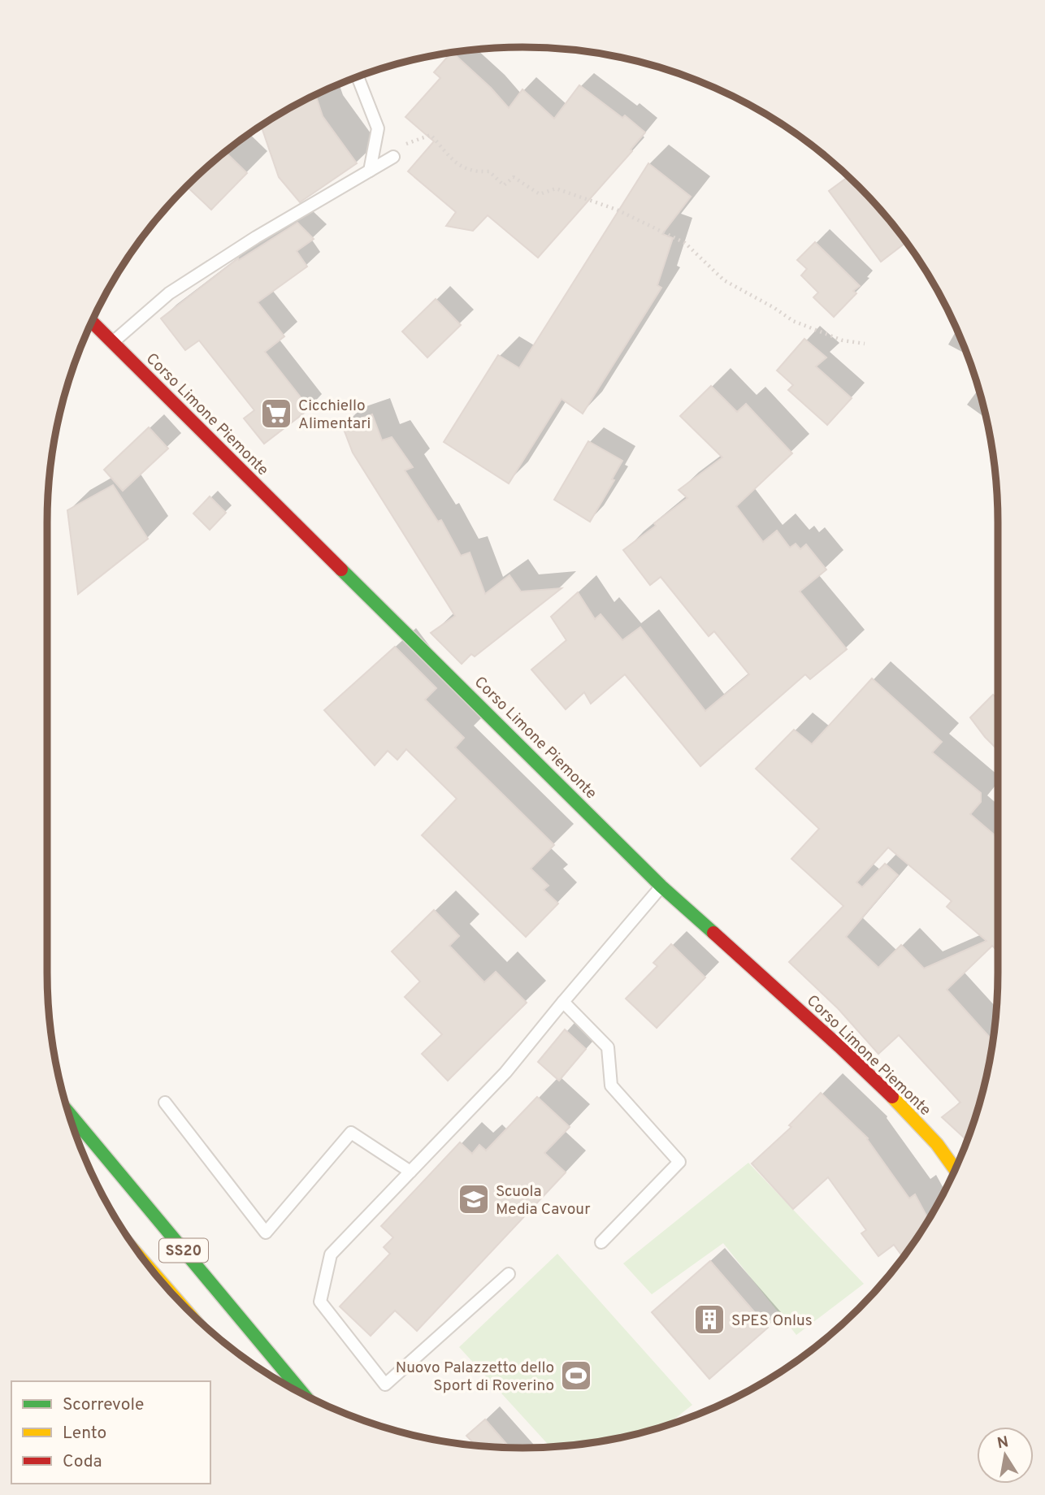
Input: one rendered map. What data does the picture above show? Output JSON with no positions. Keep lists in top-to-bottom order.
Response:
{
  "streets": {
    "main road": ["Corso Limone Piemonte", "SS20"]
  },
  "places": {
    "supermarket": ["Cicchiello Alimentari"],
    "school or university": ["Scuola Media Cavour"],
    "building": ["SPES Onlus"],
    "sports": ["Nuovo Palazzetto dello Sport di Roverino"]
  },
  "legend": ["Scorrevole", "Lento", "Coda"],
  "north": "top"
}
